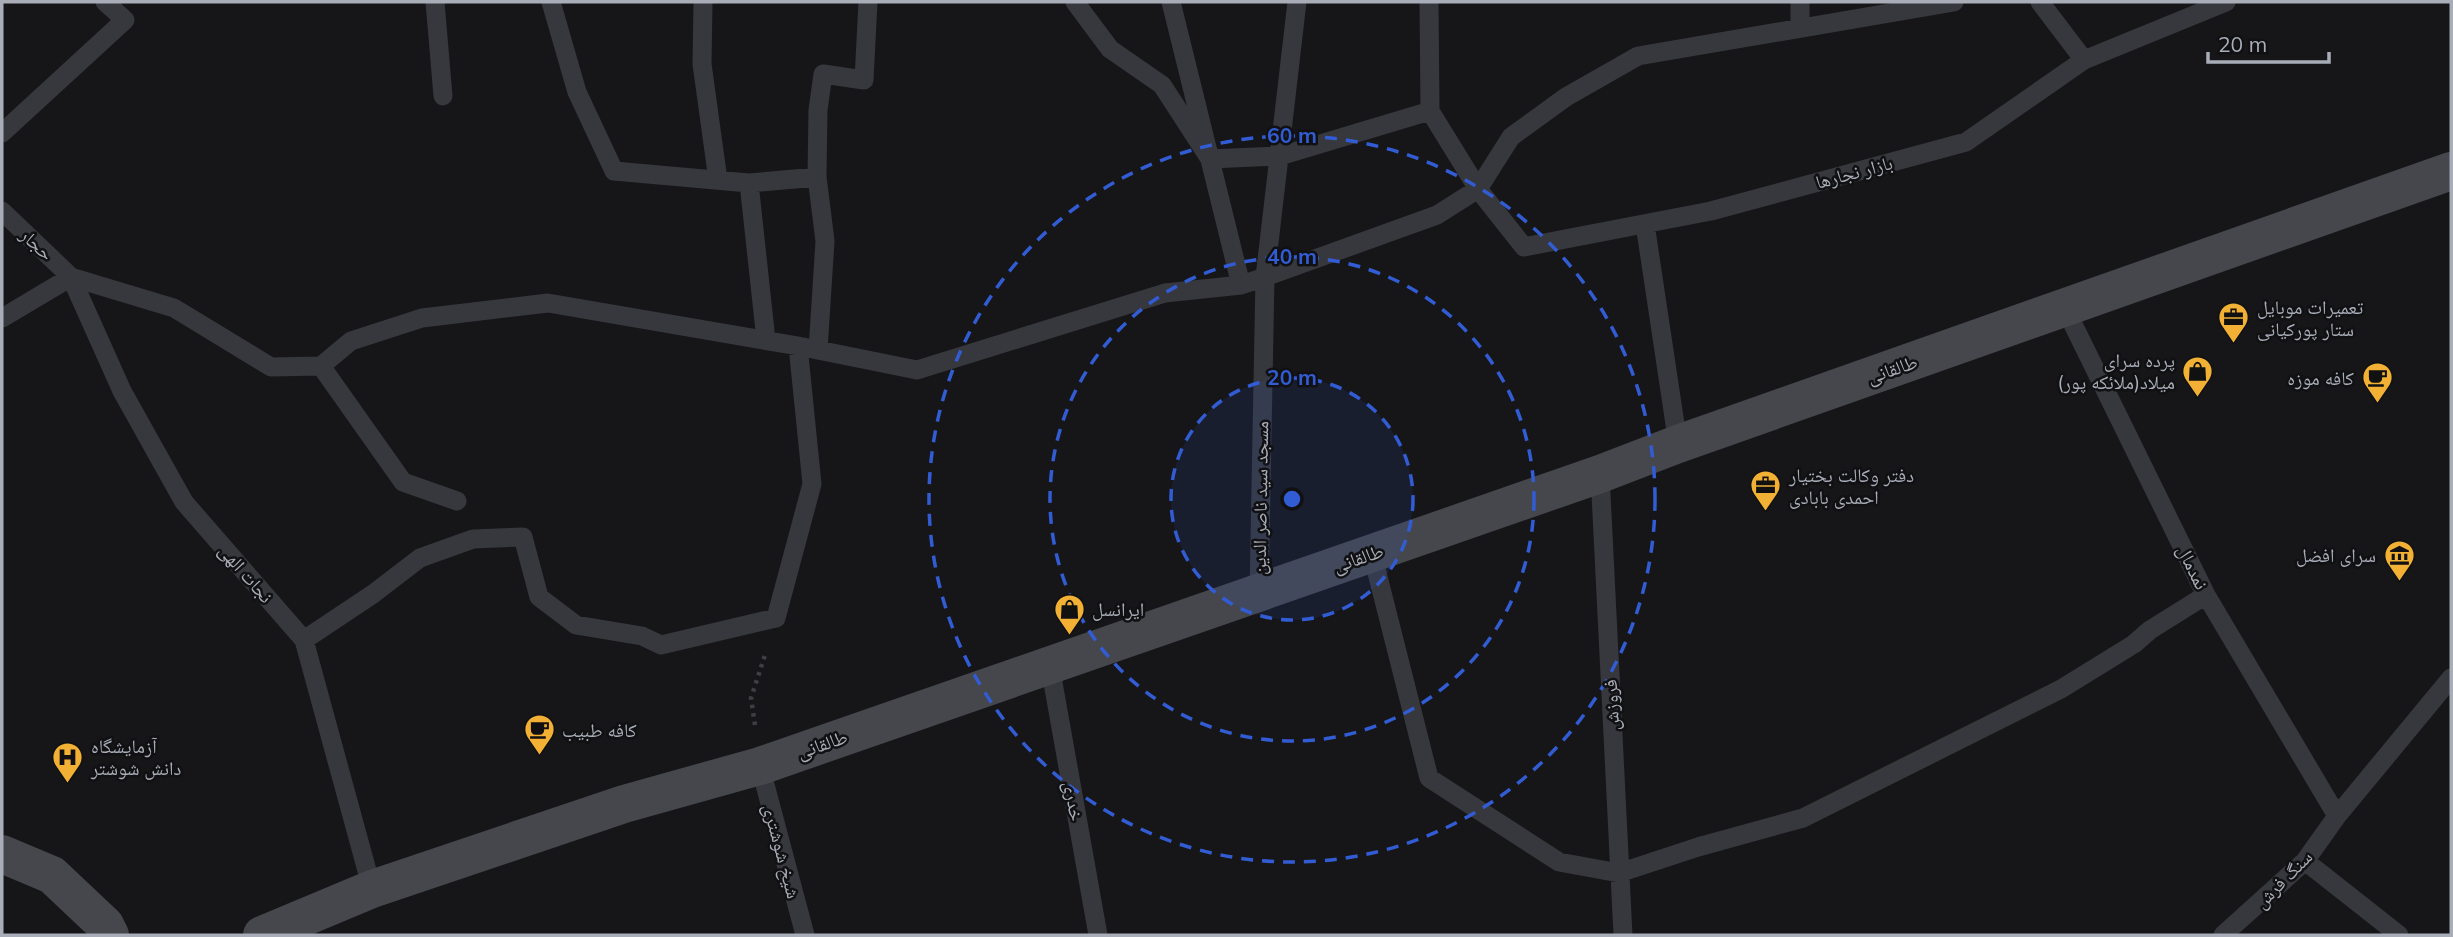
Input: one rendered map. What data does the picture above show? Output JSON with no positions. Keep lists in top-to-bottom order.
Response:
{
  "streets": {
    "main road": ["طالقانی"],
    "lane": [
      "بازار نجارها",
      "حجار",
      "مسجد سید ناصر الدین",
      "نمدمال",
      "نجات الهی",
      "فروزش",
      "خدری",
      "شیخ شوشتری",
      "سنگ فرش"
    ]
  },
  "crossings": [
    ["حجار", "نجات الهی"],
    ["طالقانی", "مسجد سید ناصر الدین"],
    ["طالقانی", "نمدمال"],
    ["طالقانی", "نجات الهی"],
    ["طالقانی", "فروزش"],
    ["طالقانی", "خدری"],
    ["طالقانی", "شیخ شوشتری"],
    ["نمدمال", "سنگ فرش"]
  ],
  "places": {
    "office": ["تعمیرات موبایل ستار پورکیانی", "دفتر وکالت بختیار احمدی بابادی"],
    "shop": ["پرده سرای میلاد(ملائکه پور)", "ایرانسل"],
    "cafe": ["کافه موزه", "کافه طبیب"],
    "museum": ["سرای افضل"],
    "hospital": ["آزمایشگاه دانش شوشتر"]
  },
  "scale_bar": "20 m",
  "rings": ["60 m", "40 m", "20 m"]
}
